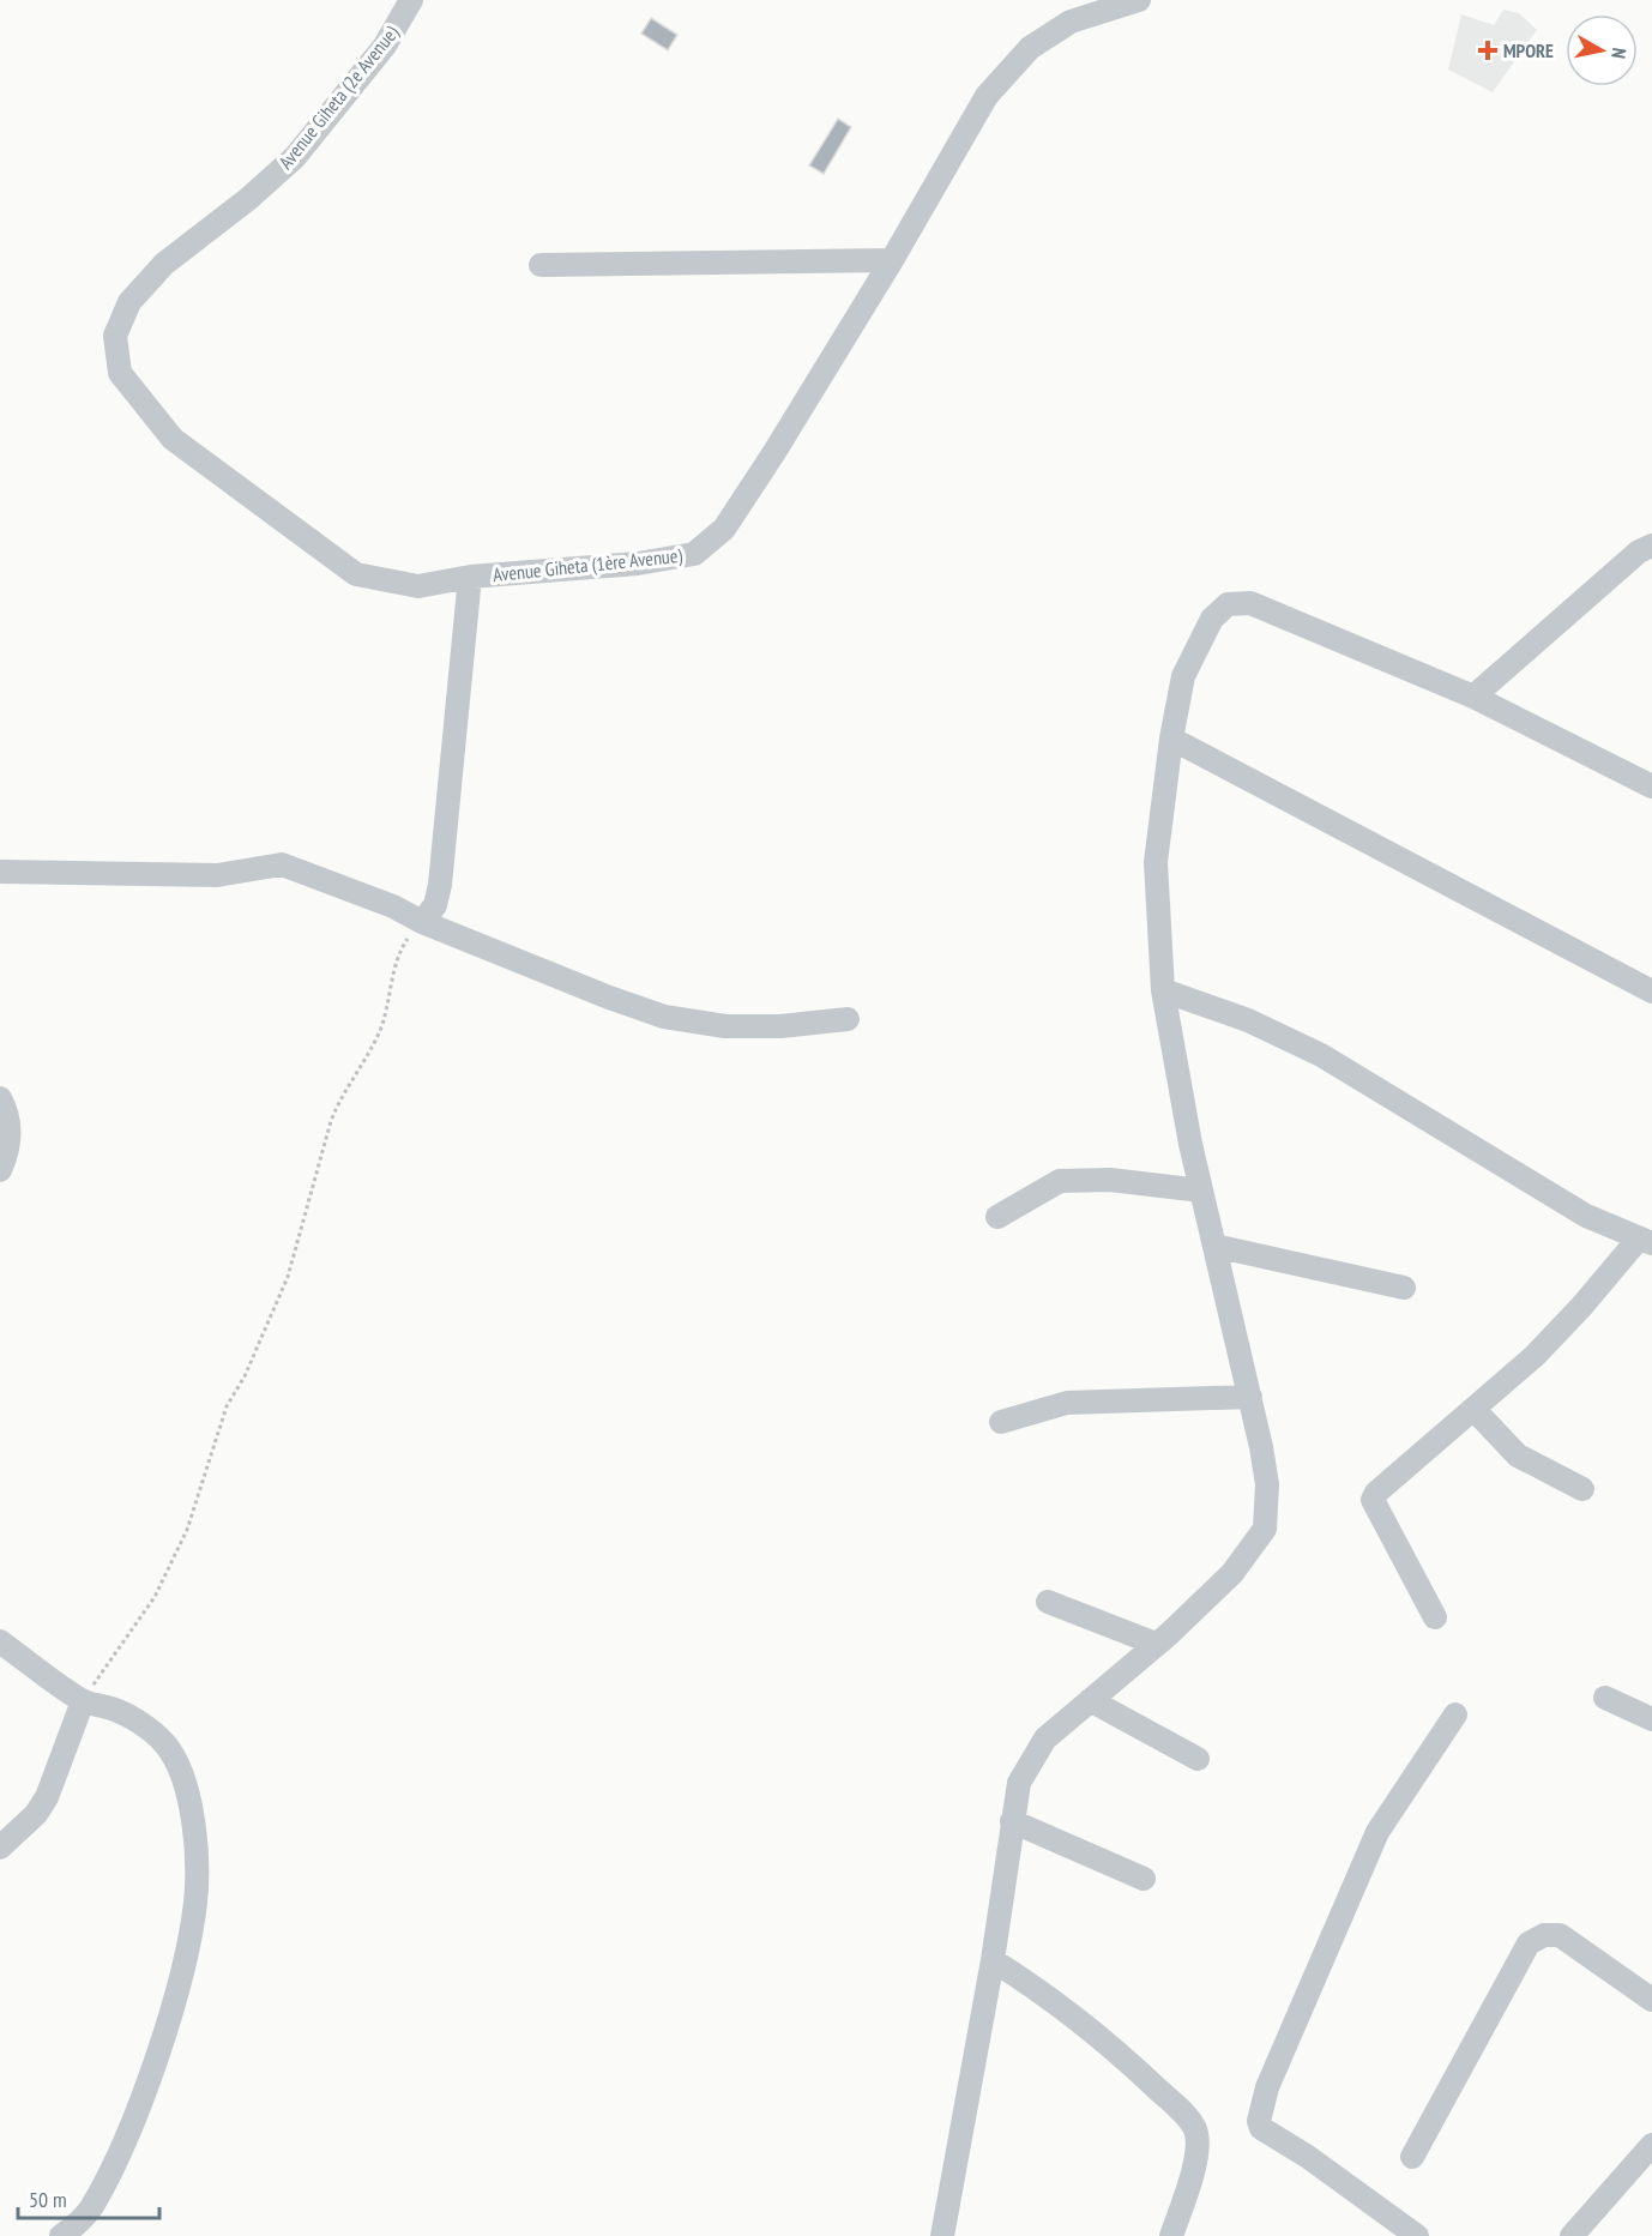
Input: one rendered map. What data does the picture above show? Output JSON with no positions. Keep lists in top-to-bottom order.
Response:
{
  "streets": {
    "street": ["Avenue Giheta (2e Avenue)", "Avenue Giheta (1ère Avenue)"]
  },
  "crossings": [
    ["Avenue Giheta (2e Avenue)", "Avenue Giheta (1ère Avenue)"]
  ],
  "places": {
    "health": ["MPORE"]
  },
  "scale_bar": "50 m",
  "north": "right"
}
